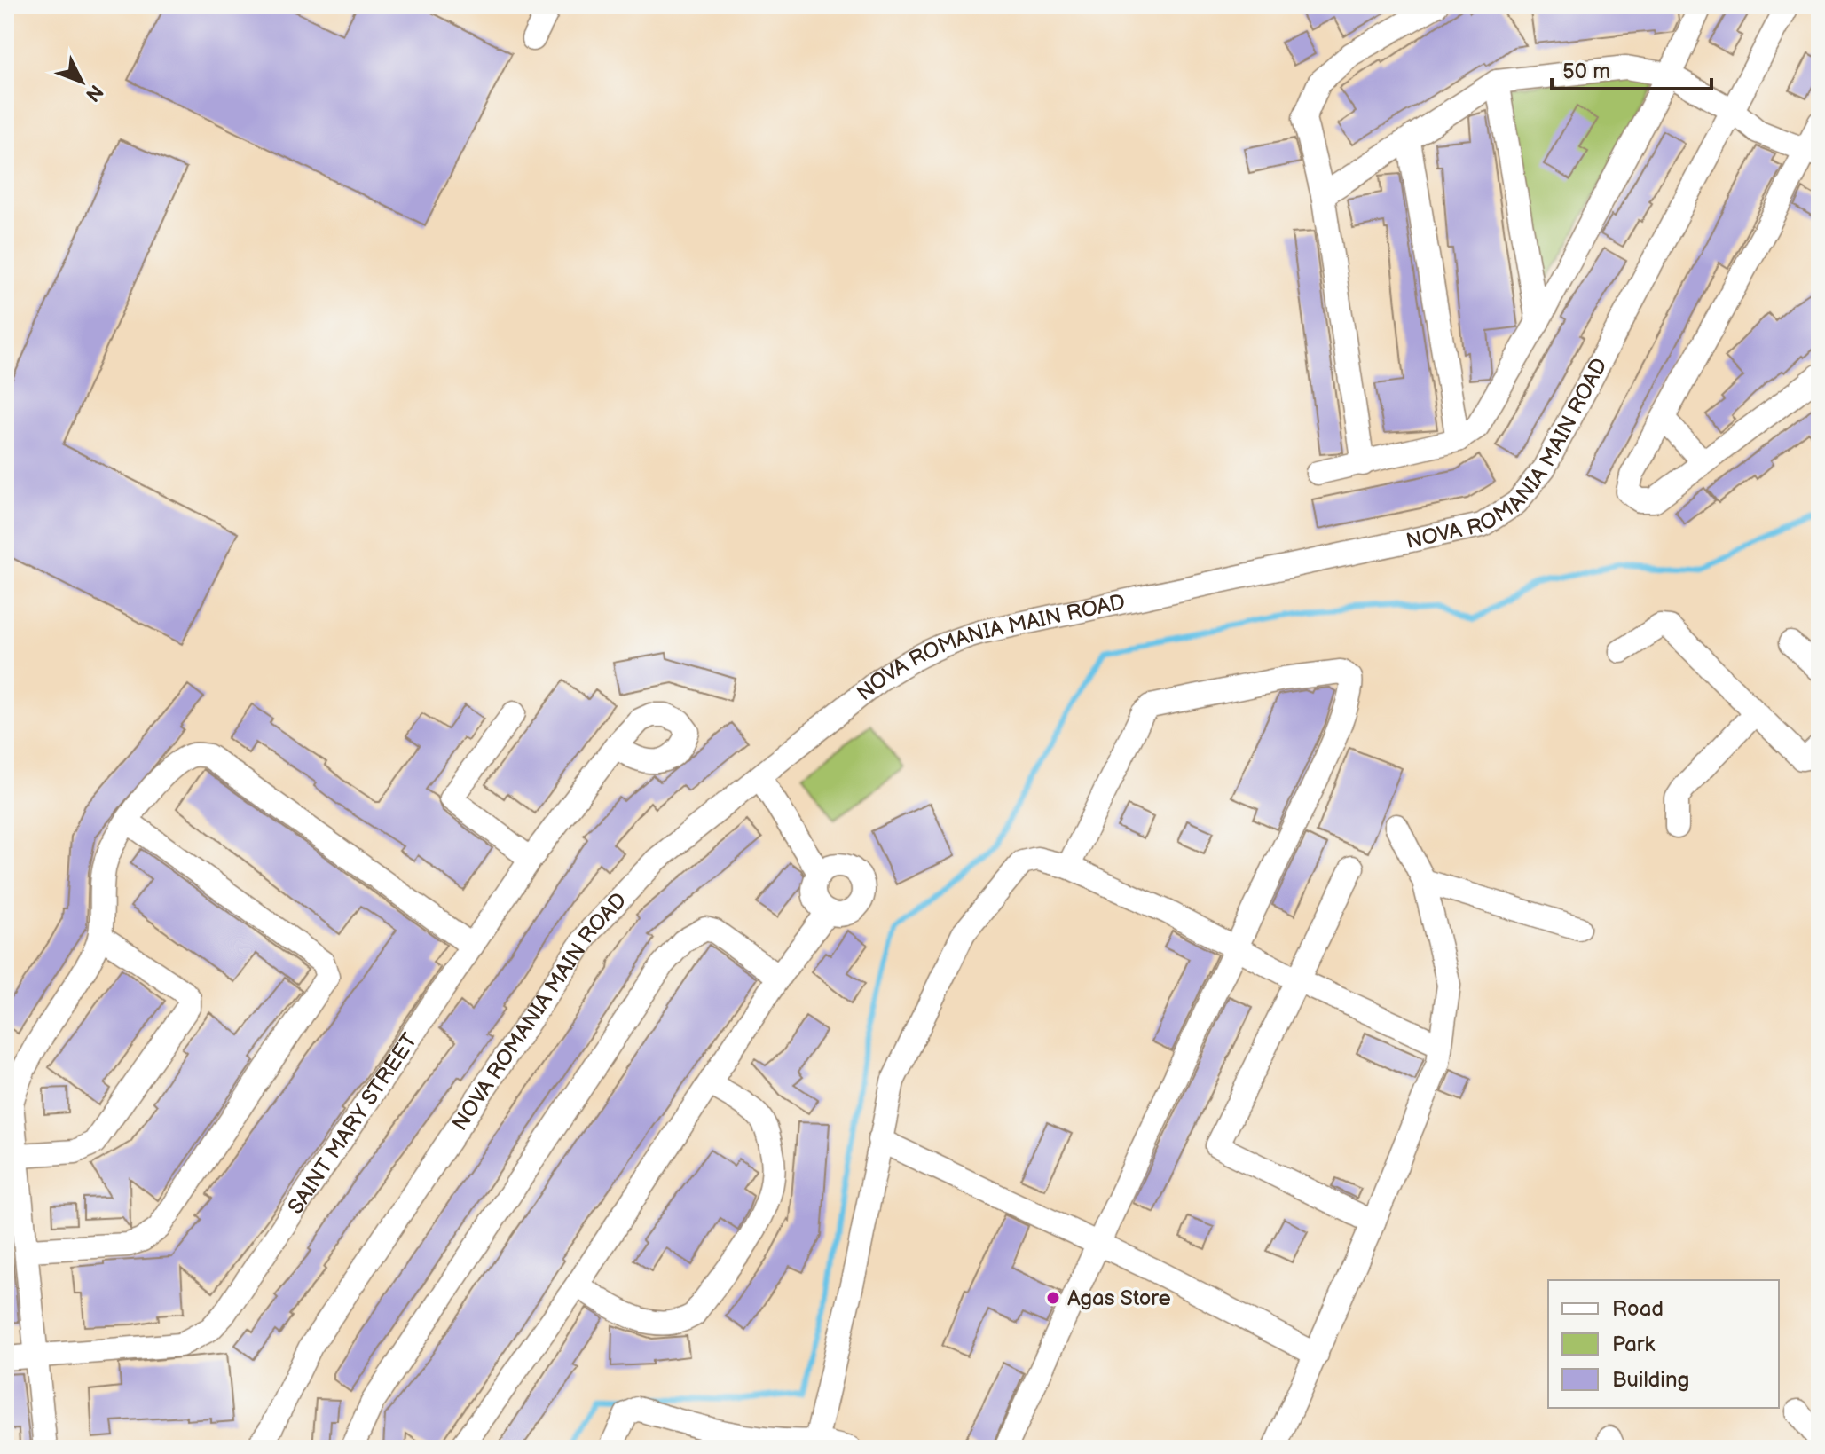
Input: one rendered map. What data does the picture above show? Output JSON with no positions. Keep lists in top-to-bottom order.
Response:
{
  "streets": {
    "street": ["NOVA ROMANIA MAIN ROAD", "SAINT MARY STREET"]
  },
  "places": ["Agas Store"],
  "legend": ["Road", "Park", "Building"],
  "scale_bar": "50 m",
  "north": "bottom right"
}
